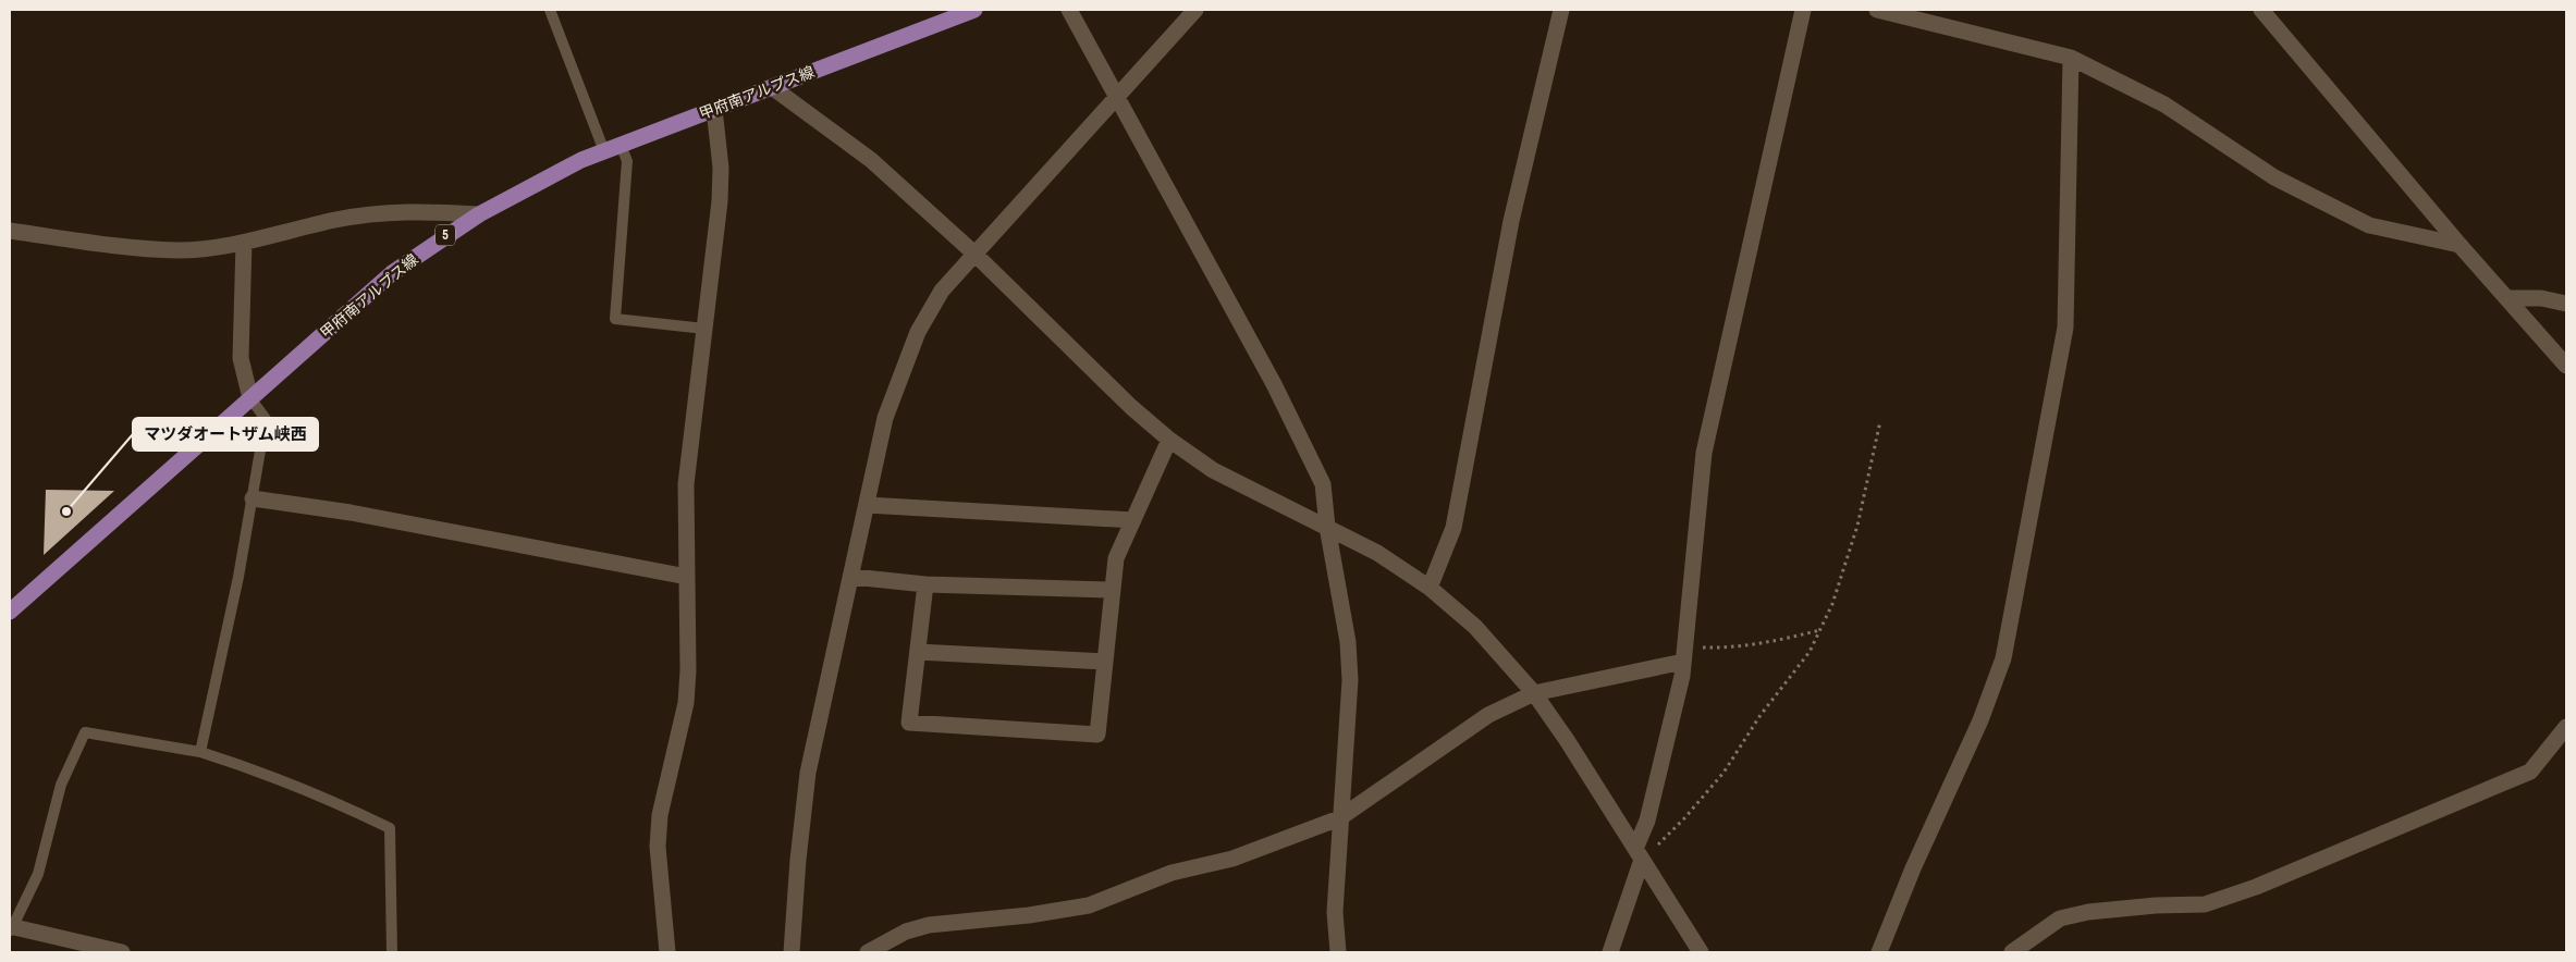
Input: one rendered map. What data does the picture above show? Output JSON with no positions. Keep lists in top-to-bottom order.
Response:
{
  "streets": {
    "main road": ["甲府南アルプス線", "5"]
  },
  "places": ["マツダオートザム峡西"]
}
